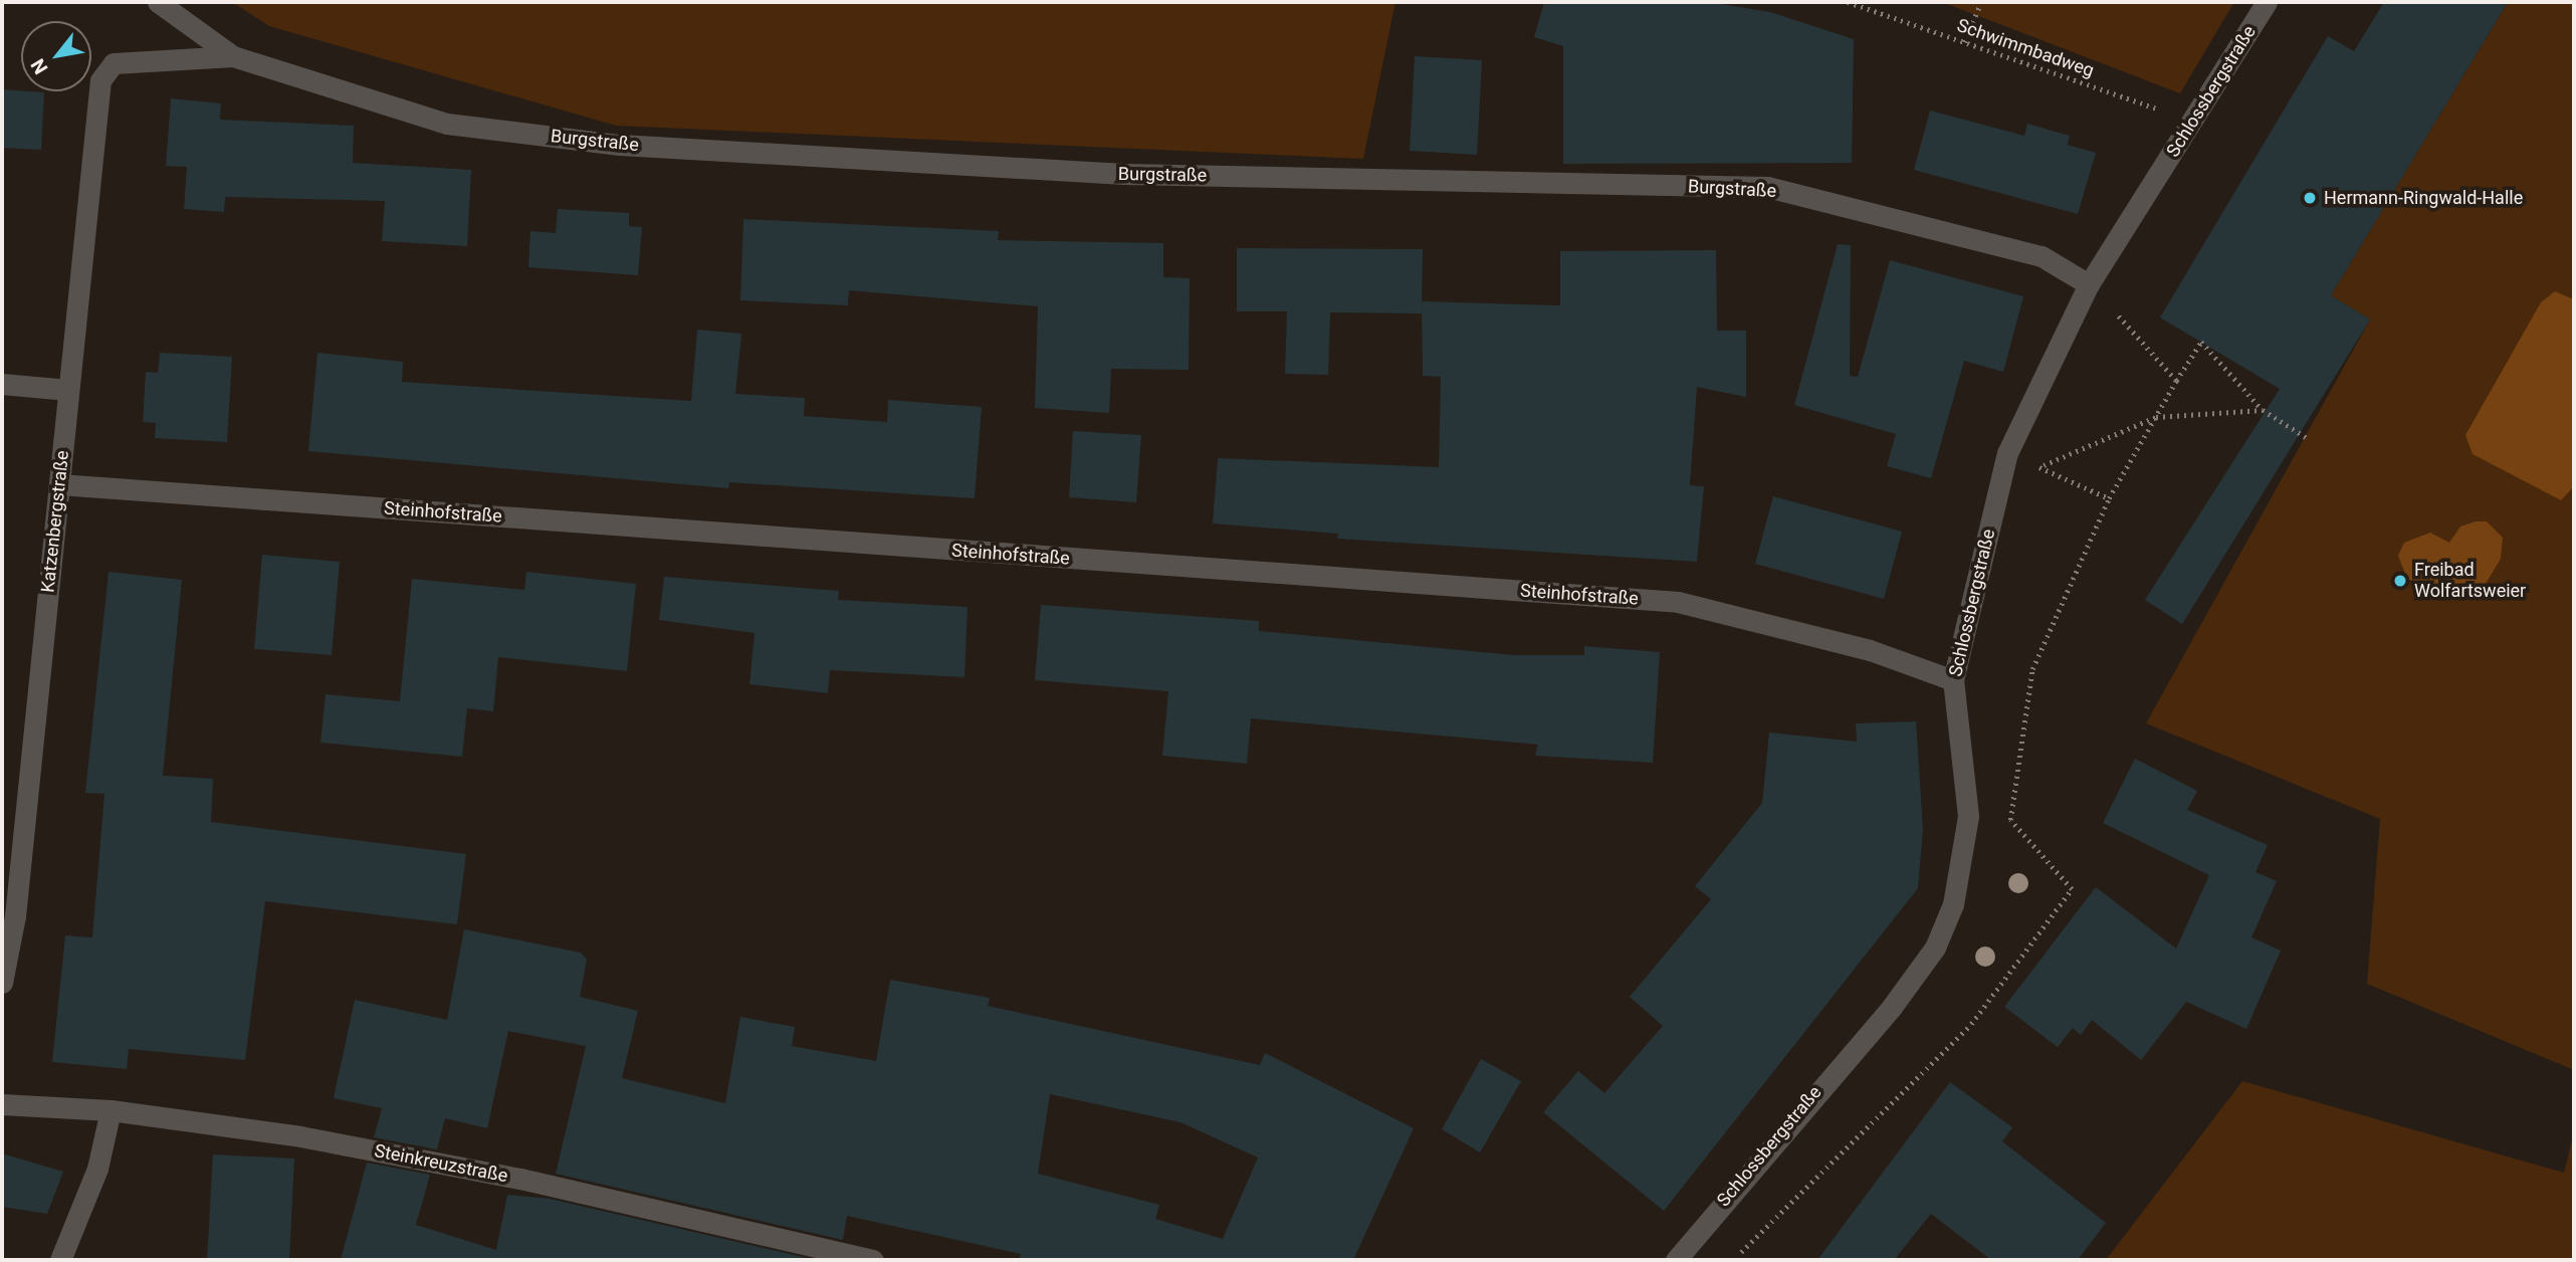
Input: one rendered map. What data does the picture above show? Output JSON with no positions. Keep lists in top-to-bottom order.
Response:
{
  "streets": {
    "street": [
      "Schlossbergstraße",
      "Burgstraße",
      "Steinhofstraße",
      "Katzenbergstraße",
      "Steinkreuzstraße"
    ],
    "path": ["Schwimmbadweg"]
  },
  "crossings": [
    ["Schwimmbadweg", "Schlossbergstraße"],
    ["Schlossbergstraße", "Burgstraße"],
    ["Schlossbergstraße", "Steinhofstraße"],
    ["Burgstraße", "Katzenbergstraße"],
    ["Steinhofstraße", "Katzenbergstraße"]
  ],
  "places": ["Hermann-Ringwald-Halle", "Freibad Wolfartsweier"],
  "north": "bottom left"
}
